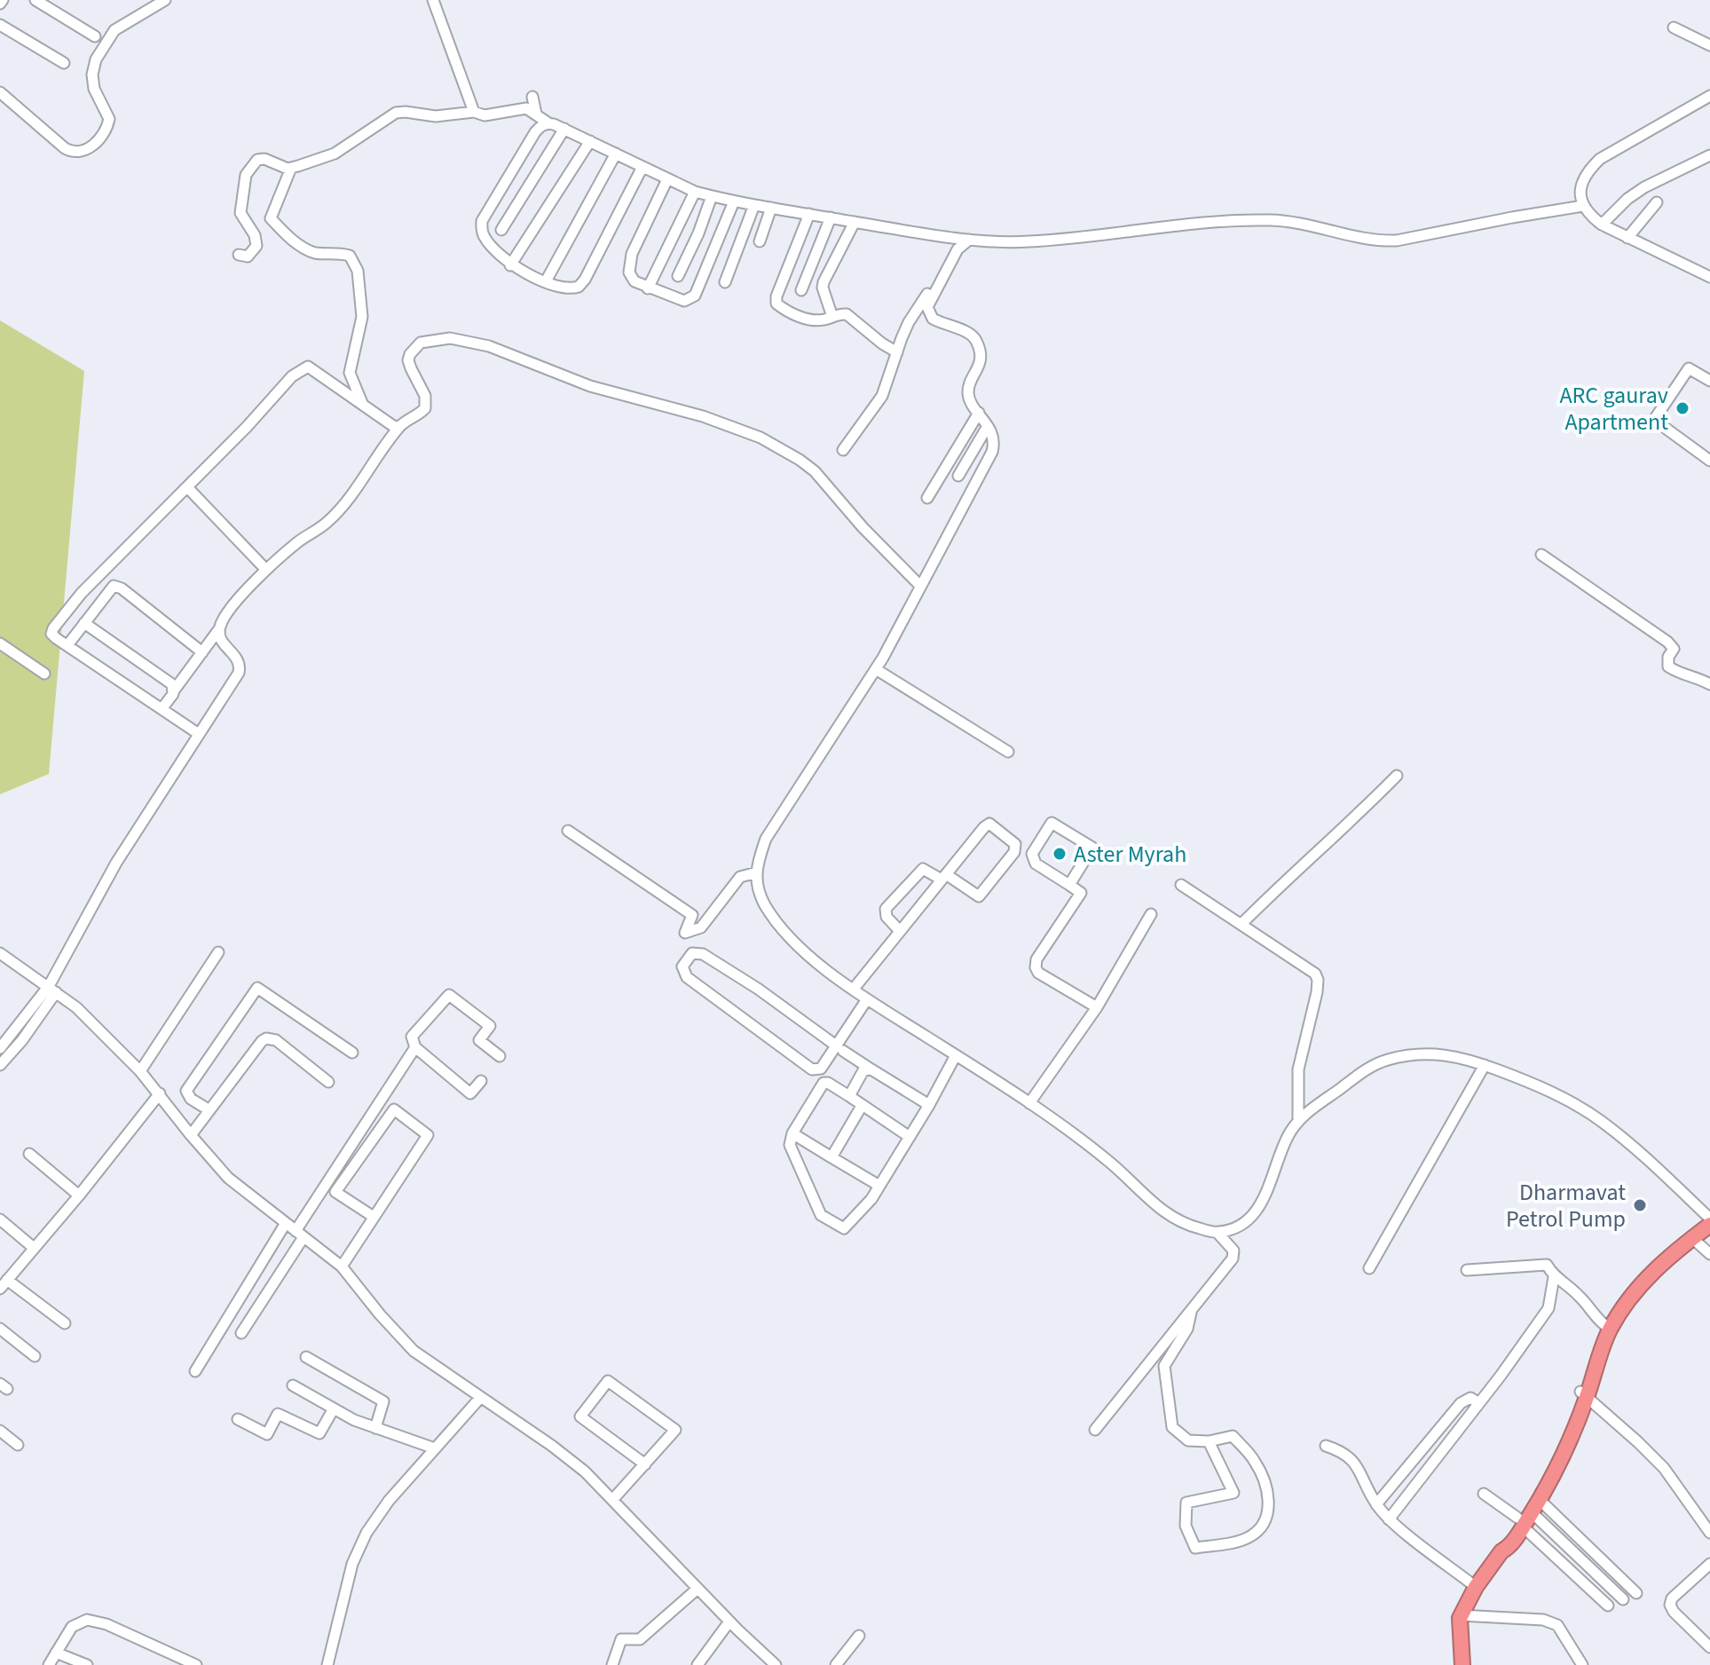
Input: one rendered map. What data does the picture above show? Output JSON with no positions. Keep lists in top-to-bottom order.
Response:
{
  "places": ["ARC gaurav Apartment", "Aster Myrah", "Dharmavat Petrol Pump"]
}
